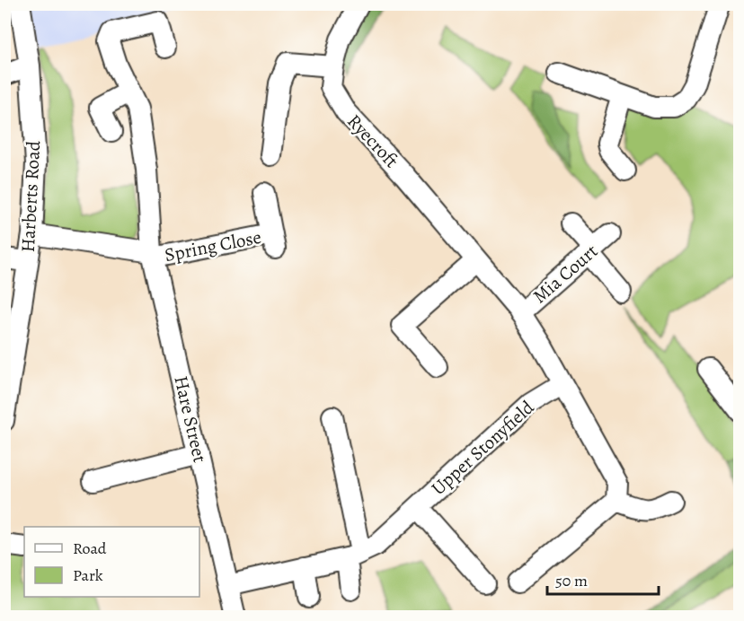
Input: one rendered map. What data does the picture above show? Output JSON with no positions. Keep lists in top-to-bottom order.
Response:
{
  "streets": {
    "street": [
      "Ryecroft",
      "Harberts Road",
      "Spring Close",
      "Mia Court",
      "Hare Street",
      "Upper Stonyfield"
    ]
  },
  "crossings": [
    ["Ryecroft", "Mia Court"],
    ["Ryecroft", "Upper Stonyfield"],
    ["Spring Close", "Hare Street"]
  ],
  "legend": ["Road", "Park"],
  "scale_bar": "50 m"
}
